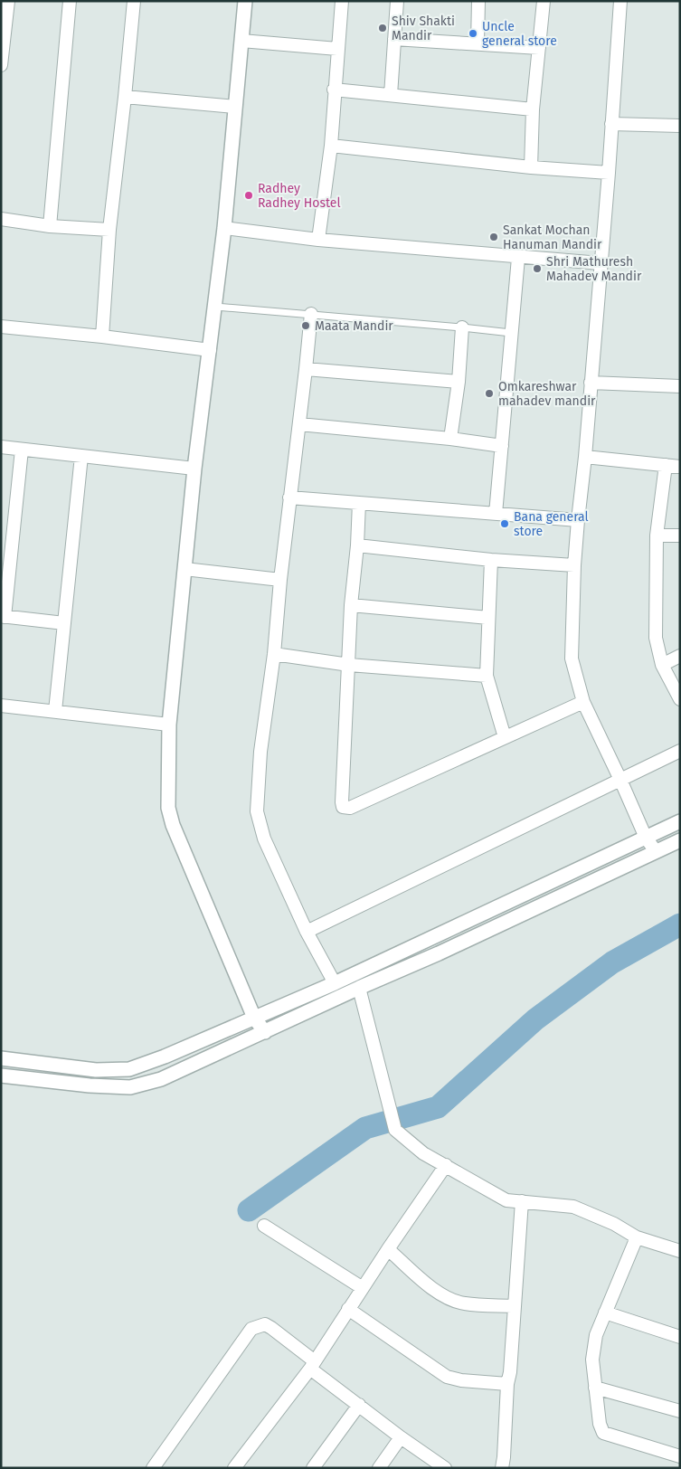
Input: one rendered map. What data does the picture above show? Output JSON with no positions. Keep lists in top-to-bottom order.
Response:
{
  "places": [
    "Shiv Shakti Mandir",
    "Uncle general store",
    "Radhey Radhey Hostel",
    "Sankat Mochan Hanuman Mandir",
    "Shri Mathuresh Mahadev Mandir",
    "Maata Mandir",
    "Omkareshwar mahadev mandir",
    "Bana general store"
  ]
}
